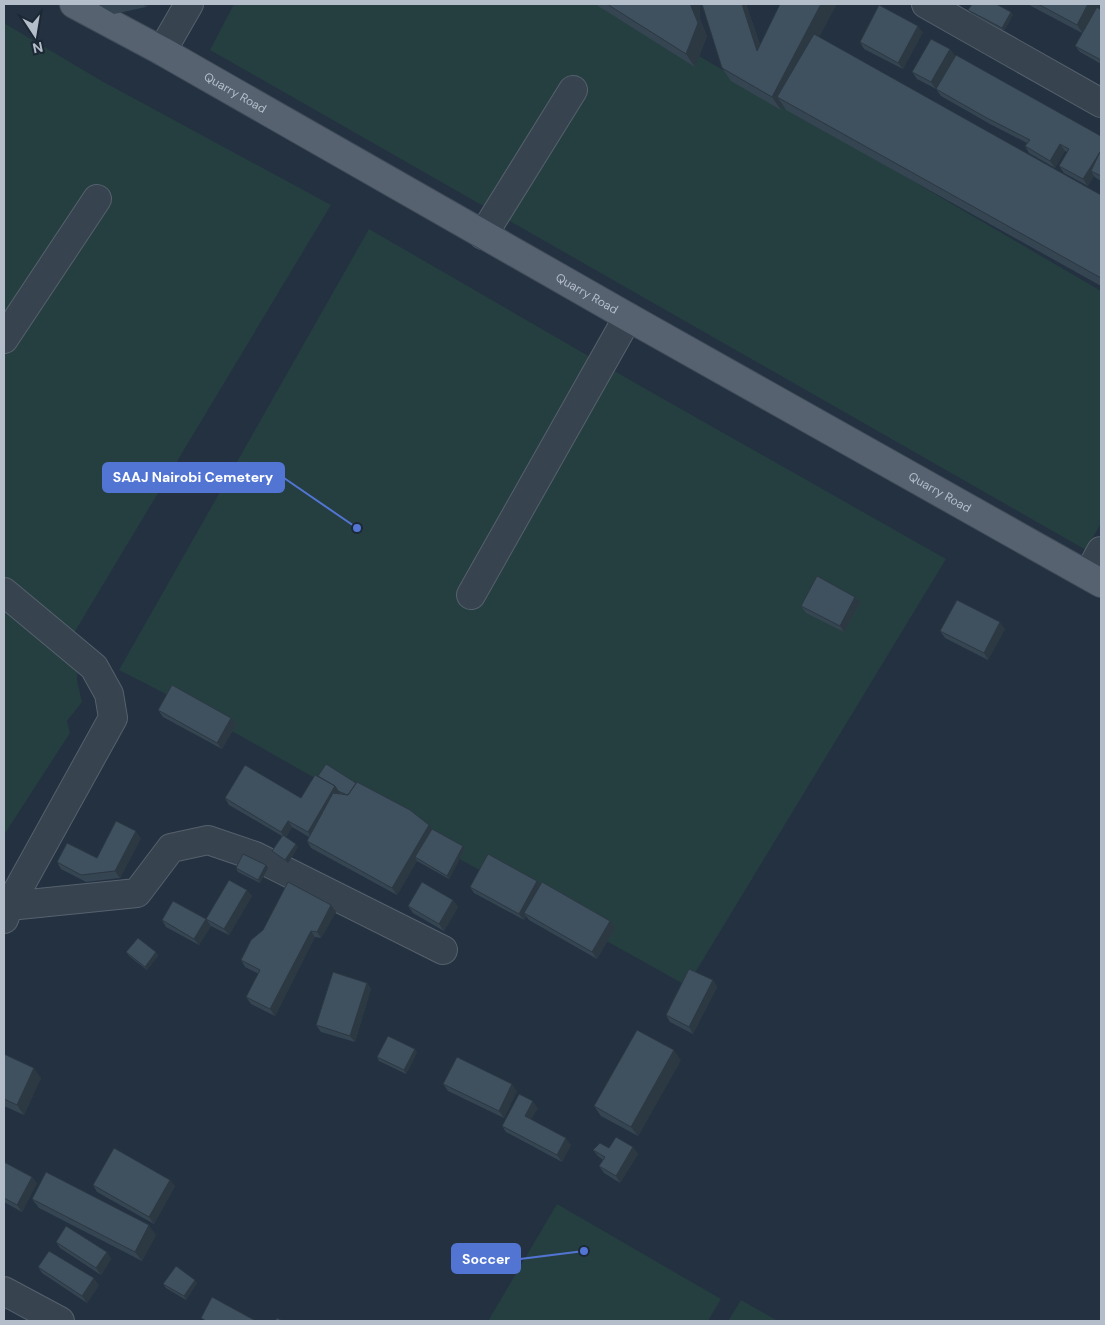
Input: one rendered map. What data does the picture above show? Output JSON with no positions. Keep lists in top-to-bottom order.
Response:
{
  "streets": {
    "main road": ["Quarry Road"]
  },
  "places": ["SAAJ Nairobi Cemetery", "Soccer"],
  "north": "bottom"
}
